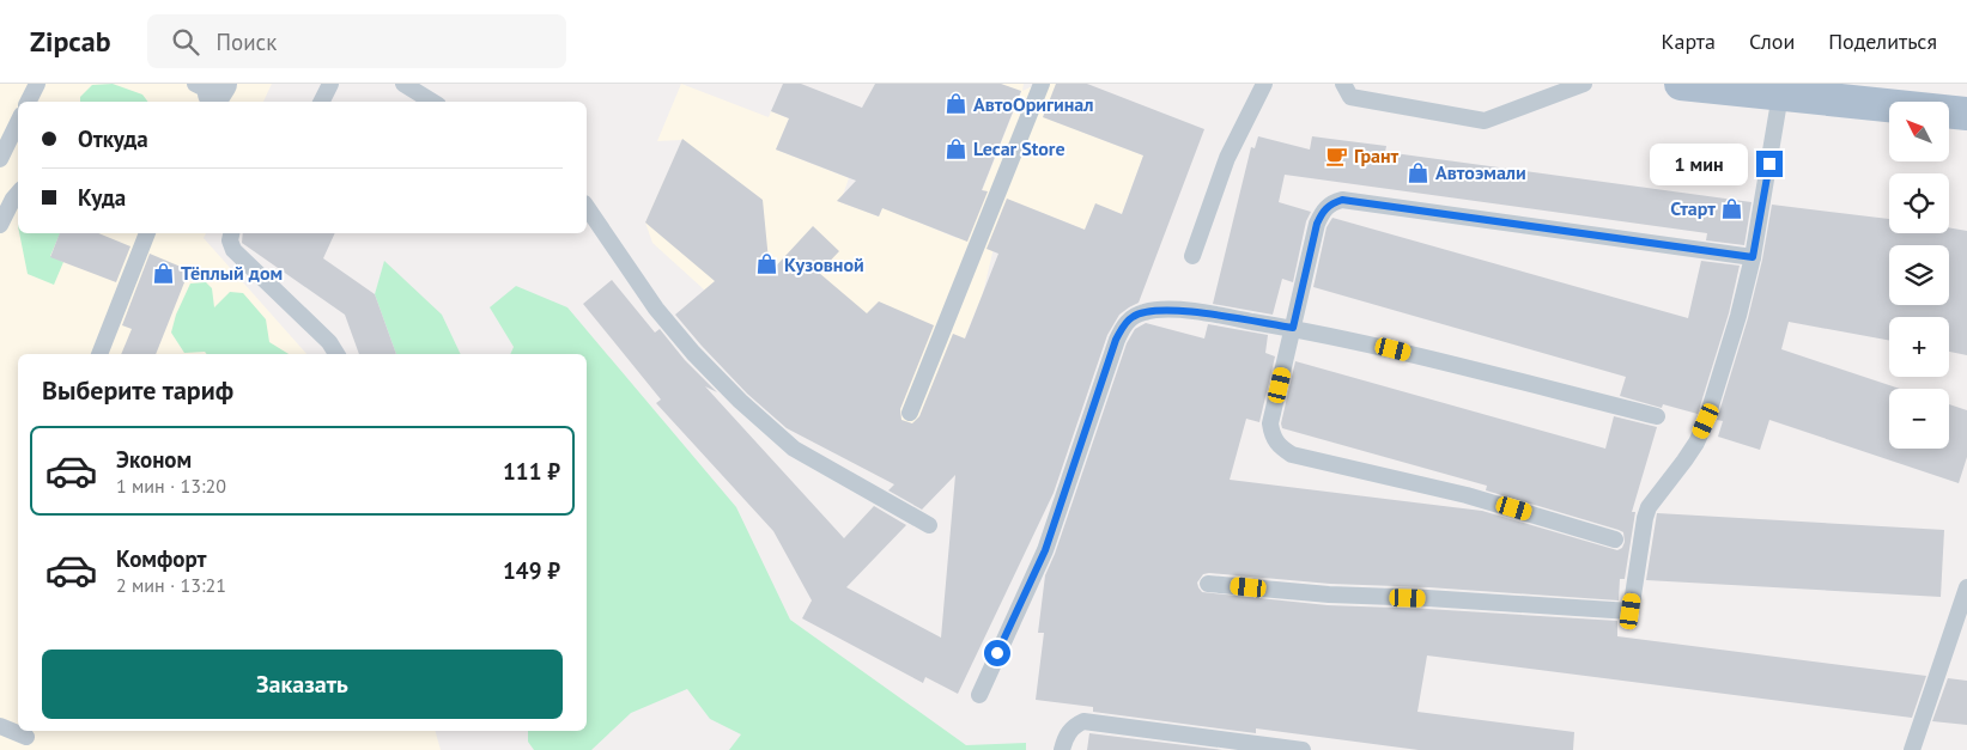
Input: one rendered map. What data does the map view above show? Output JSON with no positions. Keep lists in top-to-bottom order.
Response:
{
  "places": {
    "shop": [
      "АвтоОригинал",
      "Lecar Store",
      "Автоэмали",
      "Старт",
      "Кузовной",
      "Тёплый дом"
    ],
    "cafe": ["Грант"]
  },
  "north": "top left",
  "page": {
    "header": "Zipcab",
    "search": "Поиск",
    "nav": ["Карта", "Слои", "Поделиться"],
    "map_buttons": ["+", "−"],
    "banner": ["Откуда", "Куда"],
    "bubble": "1 мин",
    "heading": "Выберите тариф",
    "list": [
      {
        "name": "Эконом",
        "note": "1 мин · 13:20",
        "value": "111 ₽"
      },
      {
        "name": "Комфорт",
        "note": "2 мин · 13:21",
        "value": "149 ₽"
      }
    ],
    "buttons": "Заказать"
  }
}
